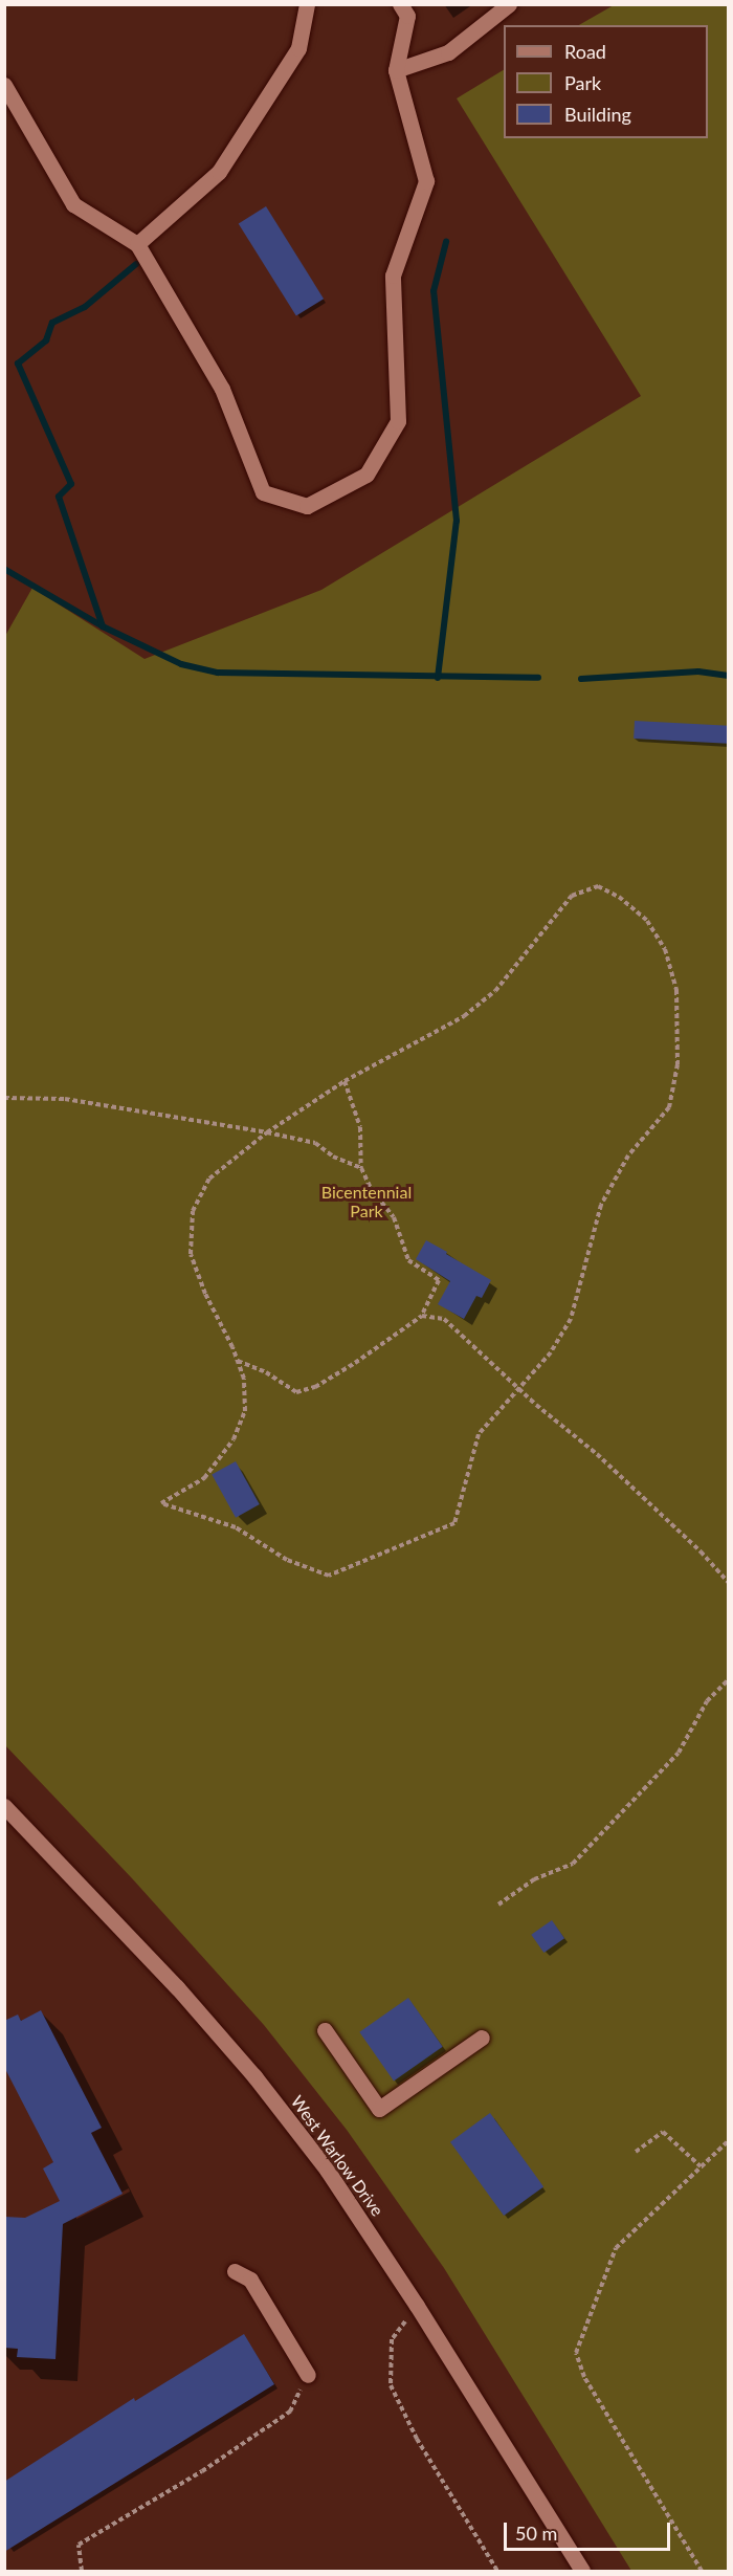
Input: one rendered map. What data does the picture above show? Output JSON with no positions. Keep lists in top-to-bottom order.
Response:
{
  "streets": {
    "street": ["West Warlow Drive"]
  },
  "parks": ["Bicentennial Park"],
  "legend": ["Road", "Park", "Building"],
  "scale_bar": "50 m"
}
